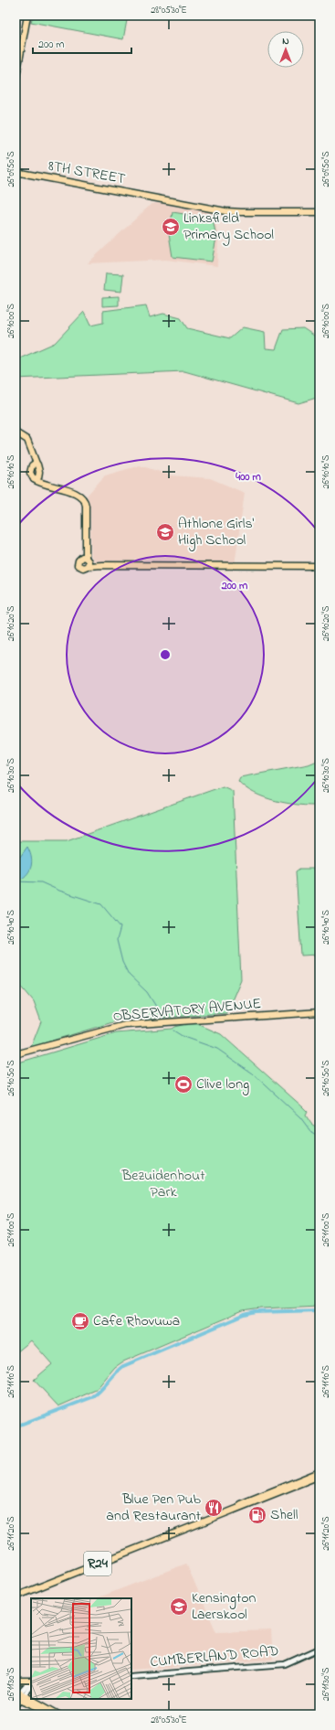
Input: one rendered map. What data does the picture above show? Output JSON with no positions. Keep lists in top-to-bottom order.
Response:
{
  "streets": {
    "main road": ["8TH STREET", "OBSERVATORY AVENUE", "R24"],
    "street": ["CUMBERLAND ROAD"]
  },
  "parks": ["Bezuidenhout Park"],
  "places": {
    "school or university": ["Linksfield Primary School", "Athlone Girls' High School", "Kensington Laerskool"],
    "sports": ["Clive long"],
    "cafe": ["Cafe Rhovuwa"],
    "restaurant": ["Blue Pen Pub and Restaurant"],
    "fuel station": ["Shell"]
  },
  "scale_bar": "200 m",
  "north": "top",
  "coordinates": [
    "28°05'30\"E",
    "26°09'50\"S",
    "26°10'00\"S",
    "26°10'10\"S",
    "26°10'20\"S",
    "26°10'30\"S",
    "26°10'40\"S",
    "26°10'50\"S",
    "26°11'00\"S",
    "26°11'10\"S",
    "26°11'20\"S",
    "26°11'30\"S"
  ],
  "rings": ["400 m", "200 m"]
}
